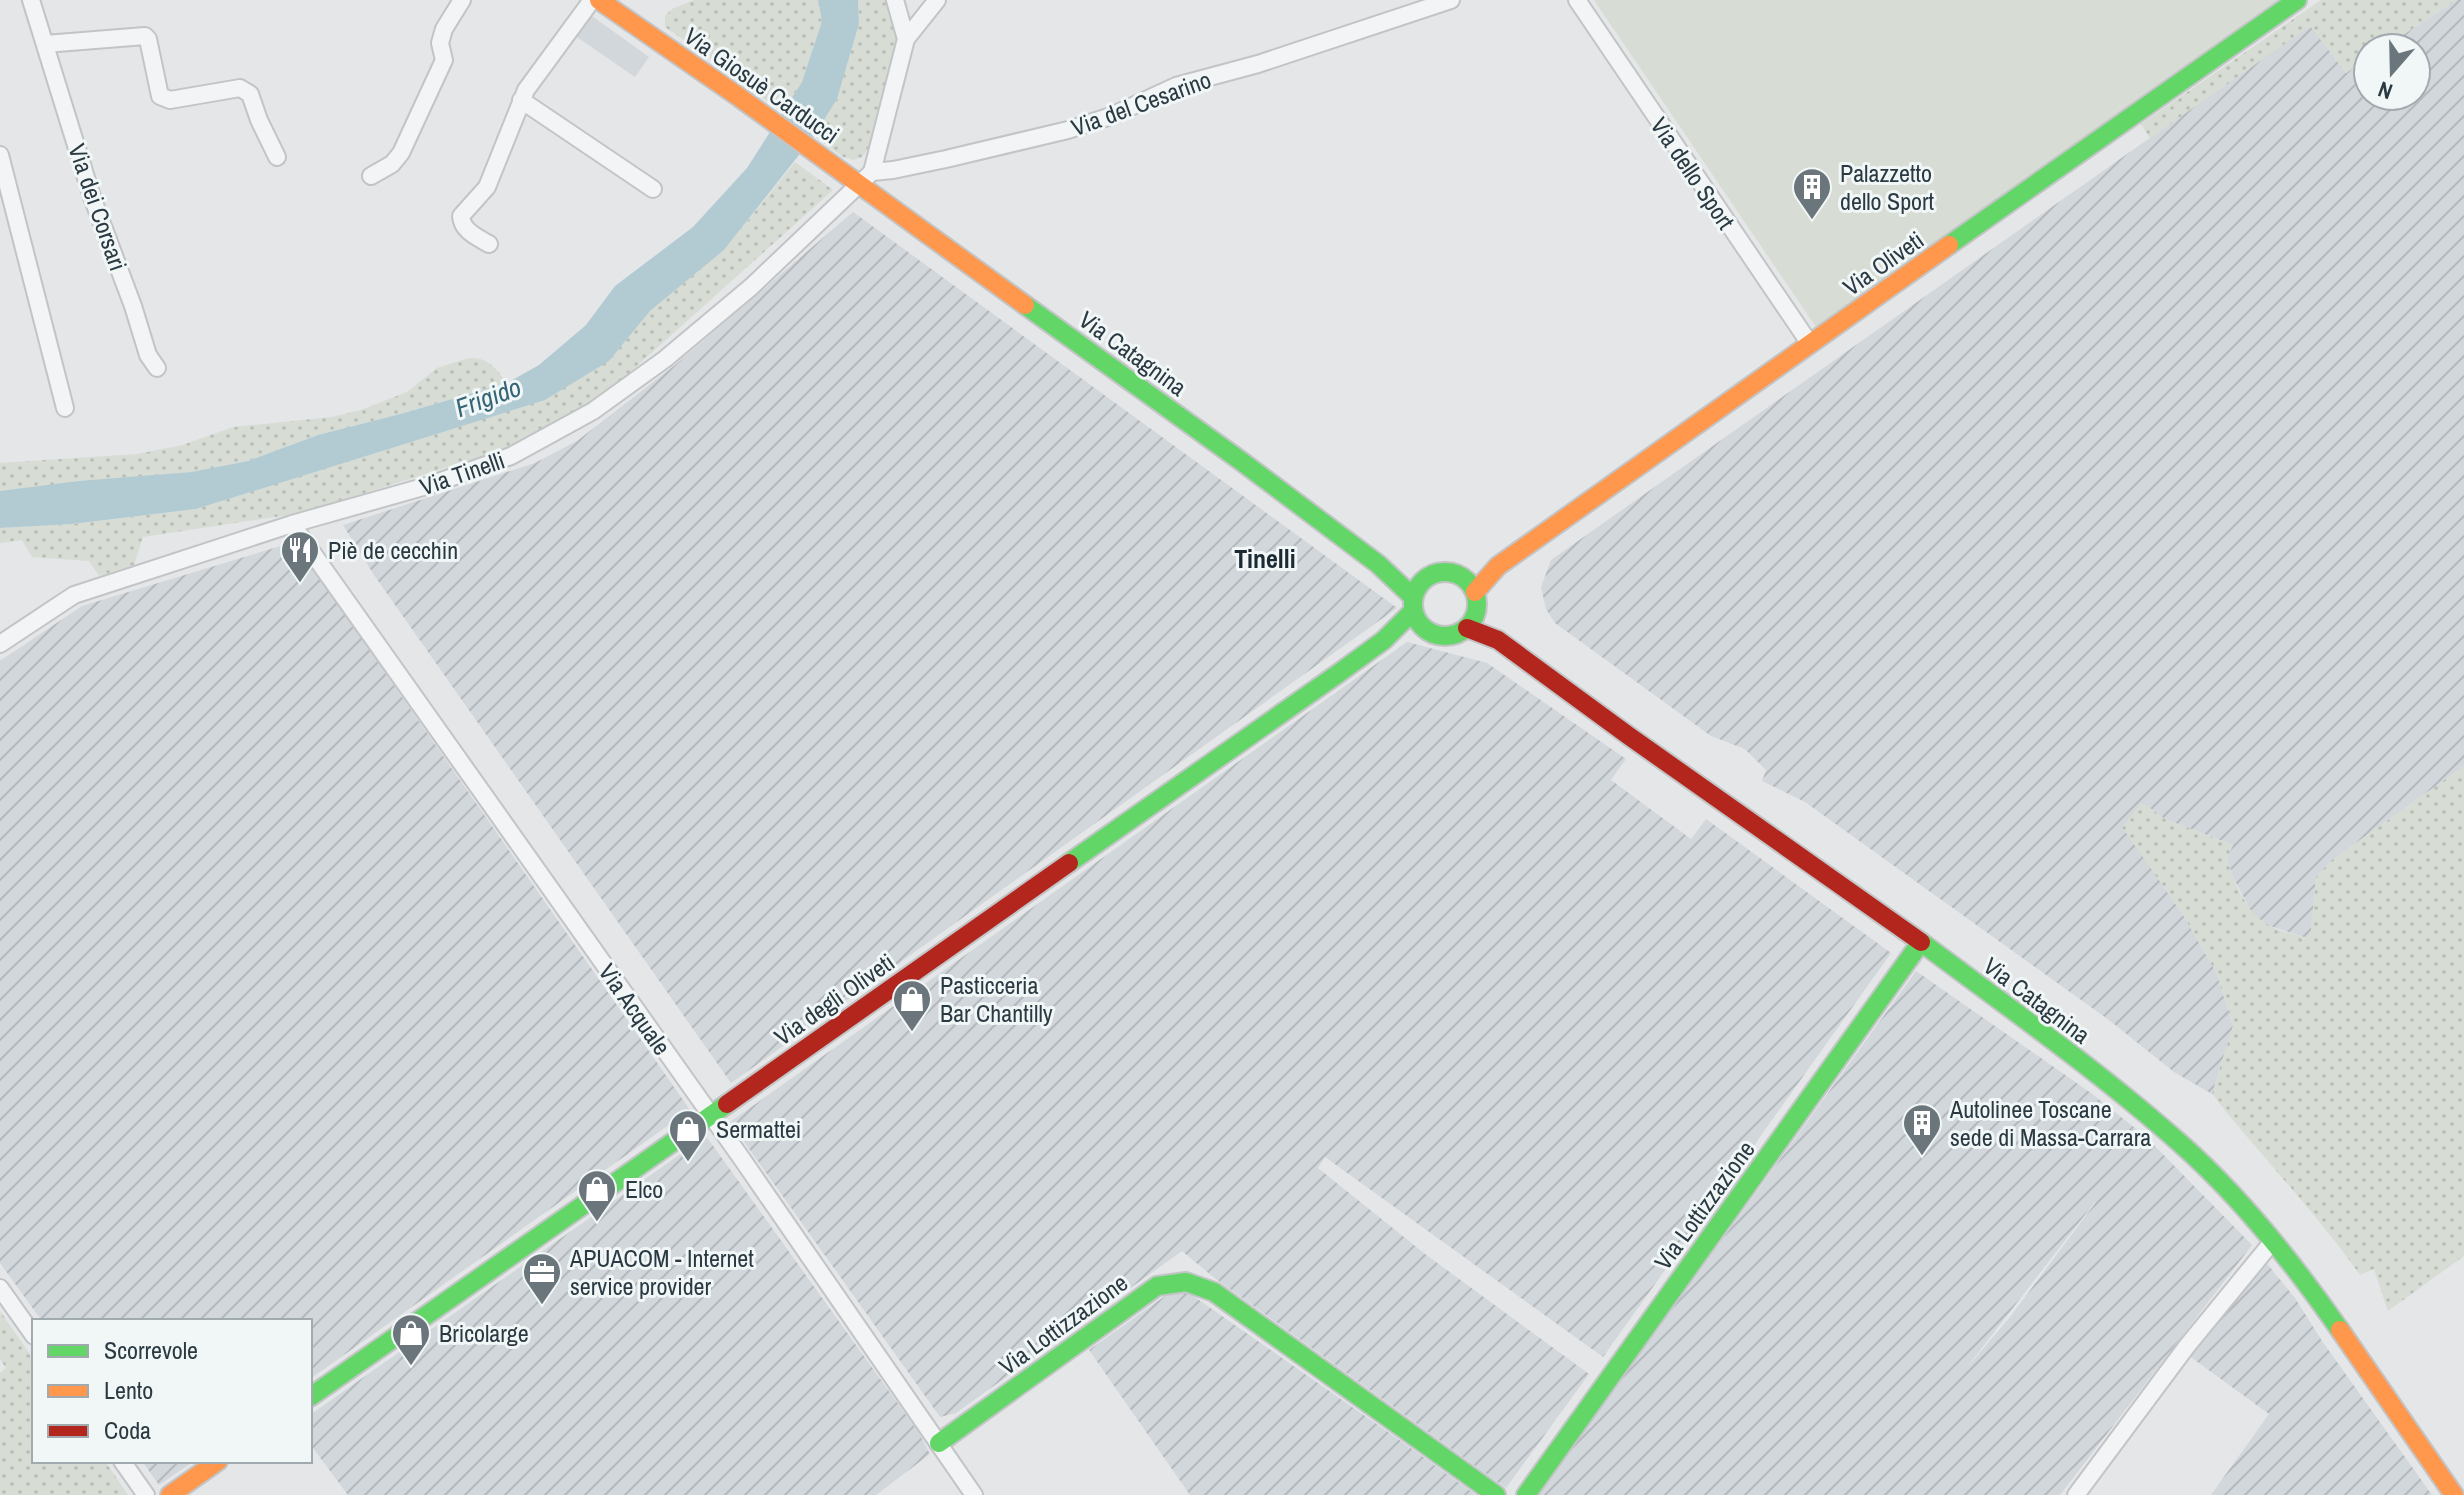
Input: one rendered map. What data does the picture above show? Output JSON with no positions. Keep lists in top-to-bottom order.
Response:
{
  "streets": {
    "main road": [
      "Via Giosuè Carducci",
      "Via Oliveti",
      "Via Catagnina",
      "Via degli Oliveti",
      "Via Lottizzazione"
    ],
    "street": [
      "Via del Cesarino",
      "Via dello Sport",
      "Via dei Corsari",
      "Via Tinelli",
      "Via Acquale"
    ]
  },
  "crossings": [
    ["Via Giosuè Carducci", "Via del Cesarino"],
    ["Via Giosuè Carducci", "Via Catagnina"],
    ["Via Giosuè Carducci", "Via Tinelli"],
    ["Via del Cesarino", "Via Catagnina"],
    ["Via del Cesarino", "Via Tinelli"],
    ["Via dello Sport", "Via Oliveti"],
    ["Via Oliveti", "Via Catagnina"],
    ["Via Catagnina", "Via Tinelli"],
    ["Via Catagnina", "Via Lottizzazione"],
    ["Via Tinelli", "Via Acquale"],
    ["Via degli Oliveti", "Via Acquale"],
    ["Via Acquale", "Via Lottizzazione"]
  ],
  "districts": ["Tinelli"],
  "water": ["Frigido"],
  "places": {
    "building": ["Palazzetto dello Sport", "Autolinee Toscane sede di Massa-Carrara"],
    "restaurant": ["Piè de cecchin"],
    "shop": [
      "Pasticceria Bar Chantilly",
      "Sermattei",
      "Elco",
      "Bricolarge"
    ],
    "office": ["APUACOM - Internet service provider"]
  },
  "legend": ["Scorrevole", "Lento", "Coda"],
  "north": "bottom"
}
